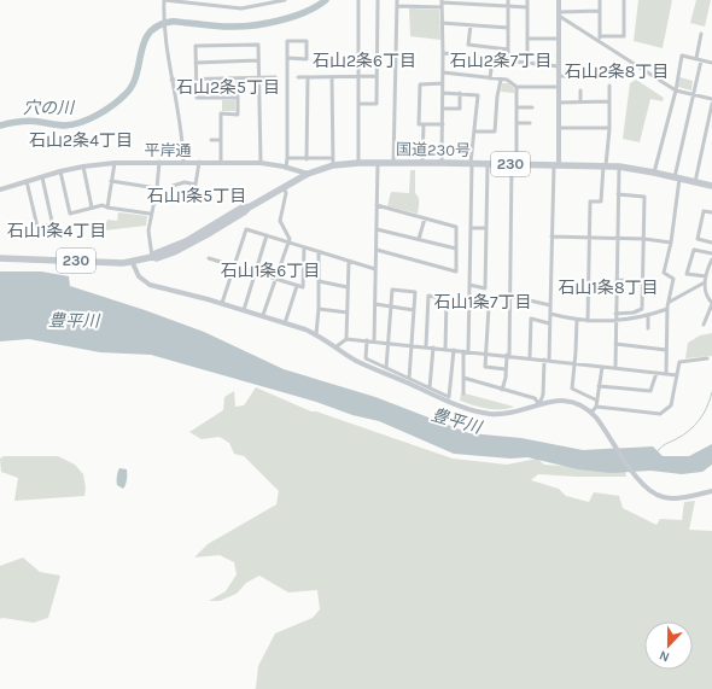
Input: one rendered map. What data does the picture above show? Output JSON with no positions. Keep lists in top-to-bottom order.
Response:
{
  "streets": {
    "highway": ["国道230号", "230"],
    "street": ["平岸通"]
  },
  "crossings": [
    ["平岸通", "国道230号"]
  ],
  "districts": [
    "石山2条6丁目",
    "石山2条7丁目",
    "石山2条8丁目",
    "石山2条5丁目",
    "石山2条4丁目",
    "石山1条5丁目",
    "石山1条4丁目",
    "石山1条6丁目",
    "石山1条8丁目",
    "石山1条7丁目"
  ],
  "water": ["穴の川", "豊平川"],
  "north": "bottom"
}
